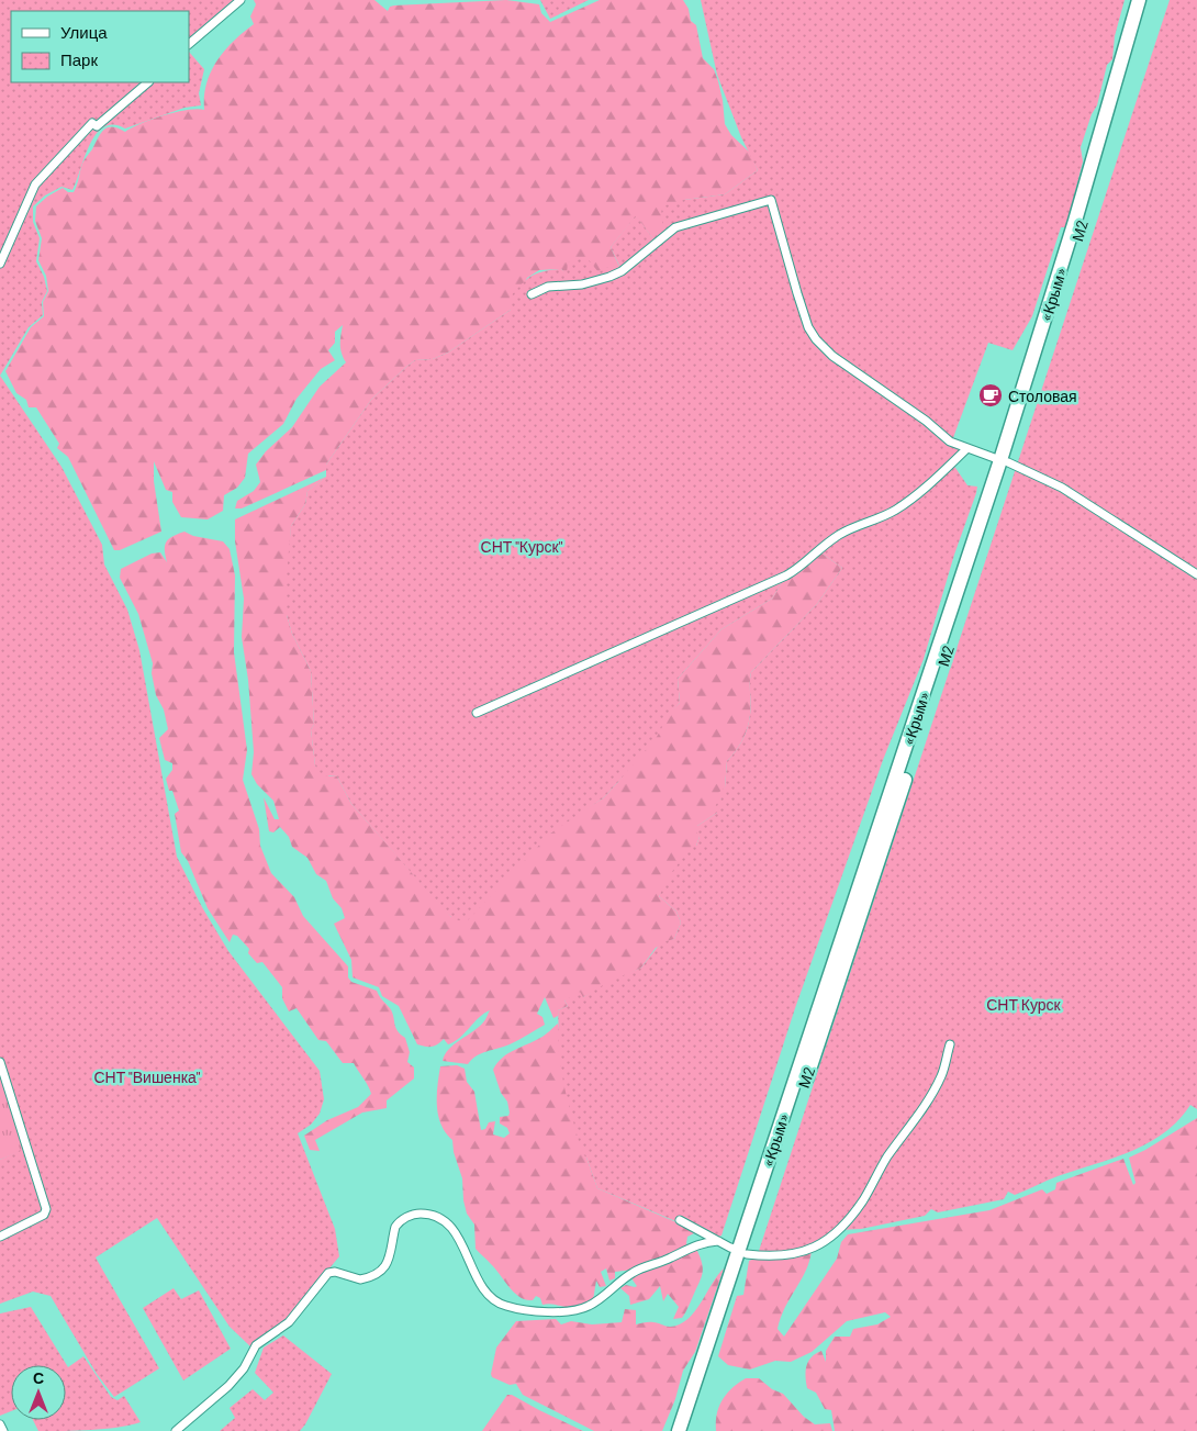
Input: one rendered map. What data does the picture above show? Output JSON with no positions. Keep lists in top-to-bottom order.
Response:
{
  "streets": {
    "highway": ["М2", "«Крым»"]
  },
  "crossings": [
    ["М2", "«Крым»"]
  ],
  "parks": ["СНТ \"Курск\"", "СНТ Курск", "СНТ \"Вишенка\""],
  "places": {
    "cafe": ["Столовая"]
  },
  "legend": ["Улица", "Парк"],
  "north": "top"
}
